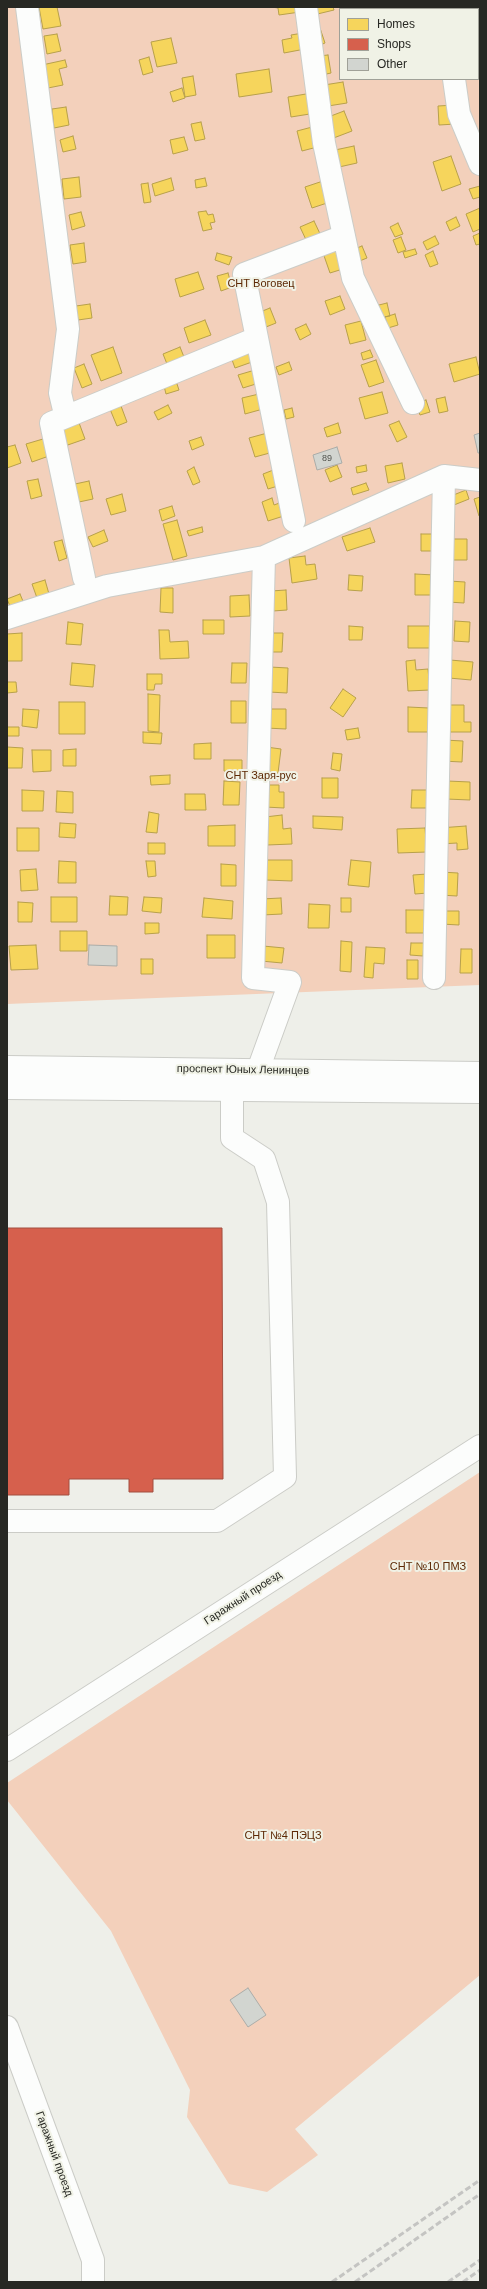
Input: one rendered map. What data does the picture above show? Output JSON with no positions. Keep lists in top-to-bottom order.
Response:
{
  "streets": {
    "main road": ["проспект Юных Ленинцев", "Гаражный проезд"]
  },
  "parks": [
    "СНТ Воговец",
    "СНТ Заря-рус",
    "СНТ №10 ПМЗ",
    "СНТ №4 ПЭЦЗ"
  ],
  "house_numbers": ["89"],
  "legend": ["Homes", "Shops", "Other"]
}
